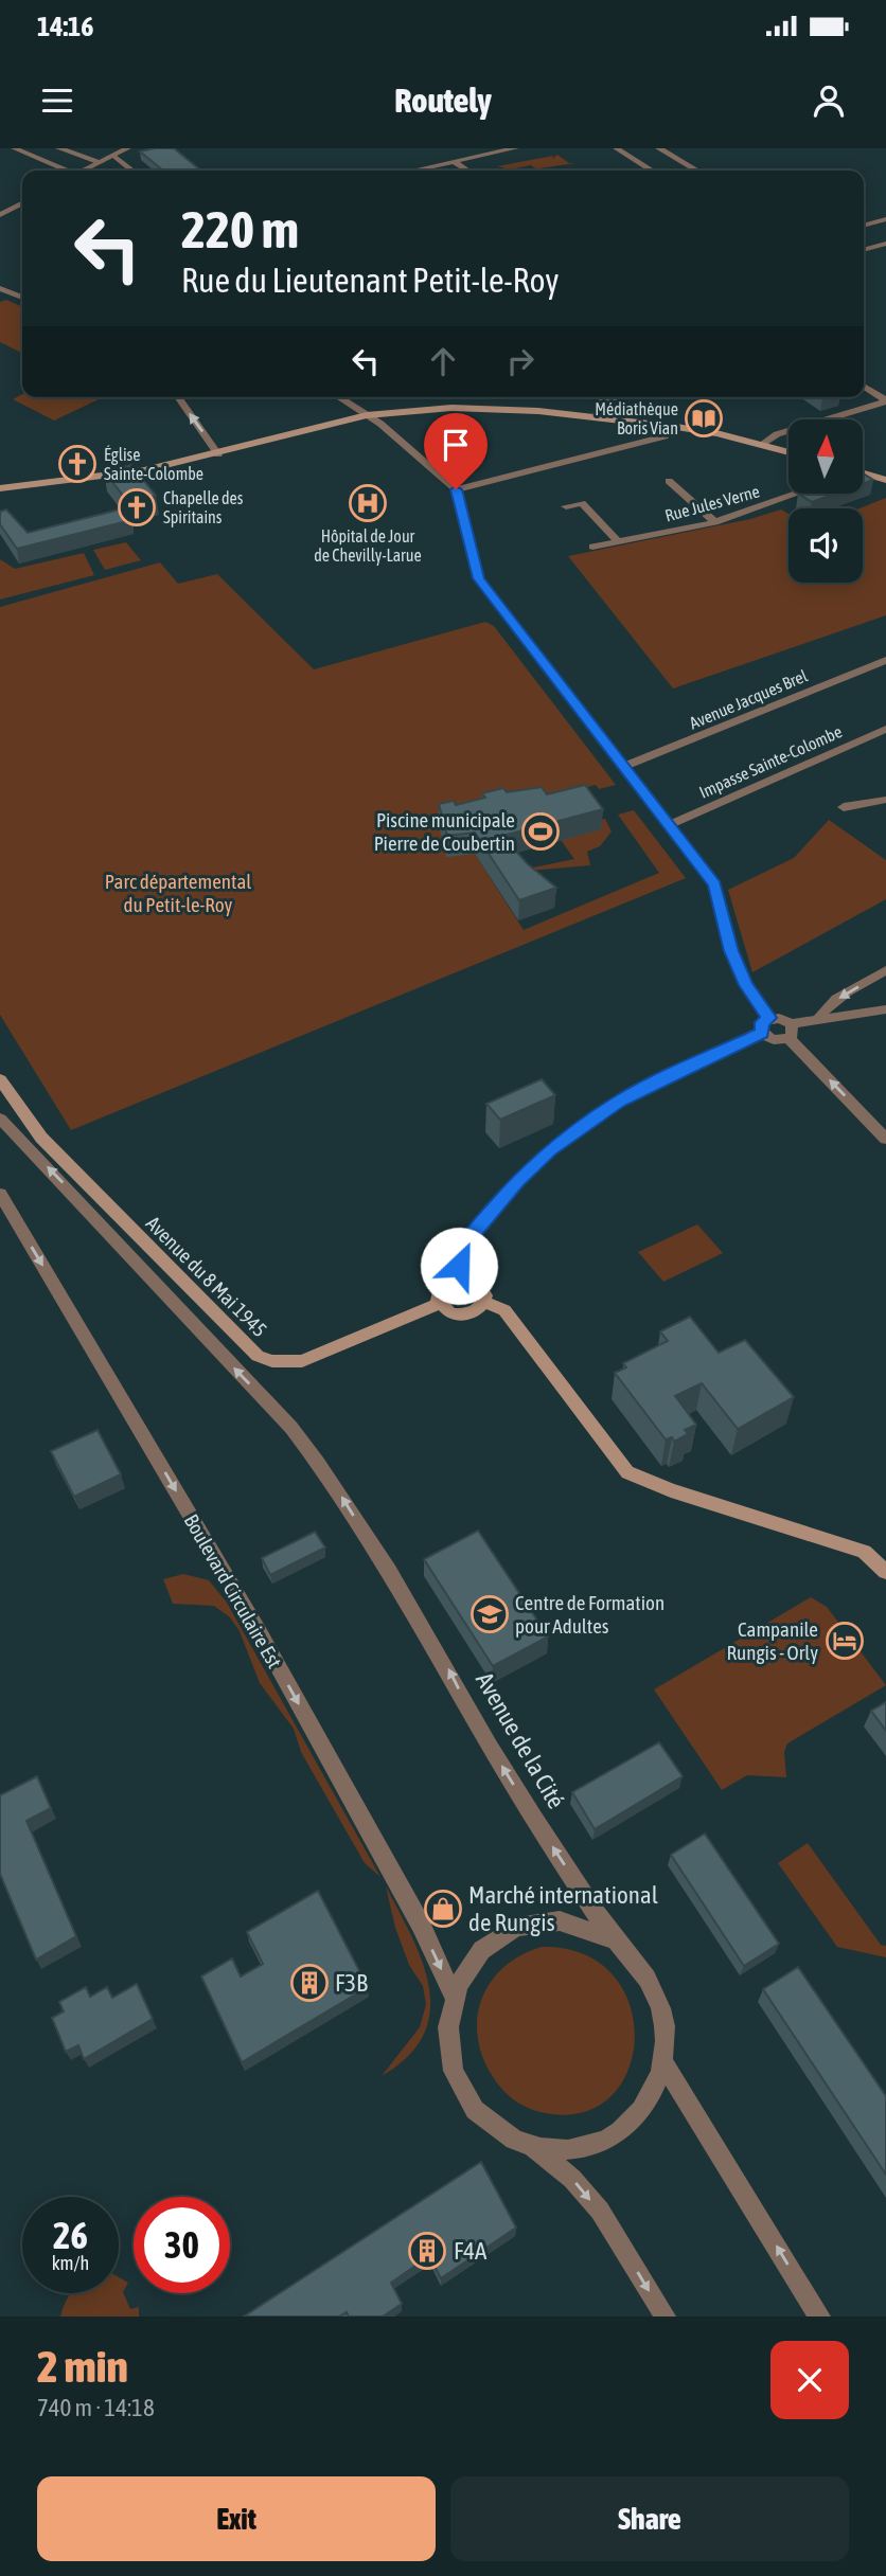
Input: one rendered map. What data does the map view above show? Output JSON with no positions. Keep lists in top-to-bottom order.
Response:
{
  "streets": {
    "main road": ["Avenue du 8 Mai 1945"],
    "street": [
      "Rue Jules Verne",
      "Avenue Jacques Brel",
      "Impasse Sainte-Colombe",
      "Boulevard Circulaire Est",
      "Avenue de la Cité"
    ]
  },
  "crossings": [
    ["Boulevard Circulaire Est", "Avenue de la Cité"]
  ],
  "one_way": ["Boulevard Circulaire Est", "Avenue de la Cité"],
  "parks": ["Parc départemental du Petit-le-Roy"],
  "places": {
    "library": ["Médiathèque Boris Vian"],
    "church": ["Église Sainte-Colombe", "Chapelle des Spiritains"],
    "hospital": ["Hôpital de Jour de Chevilly-Larue"],
    "sports": ["Piscine municipale Pierre de Coubertin"],
    "school or university": ["Centre de Formation pour Adultes"],
    "hotel": ["Campanile Rungis - Orly"],
    "shop": ["Marché international de Rungis"],
    "building": ["F3B", "F4A"]
  },
  "north": "top",
  "page": {
    "status": "14:16",
    "header": "Routely",
    "turn": ["220 m", "Rue du Lieutenant Petit-le-Roy"],
    "speed": "26 km/h",
    "limit": "30",
    "heading": ["2 min", "740 m · 14:18"],
    "buttons": ["Exit", "Share"]
  }
}
